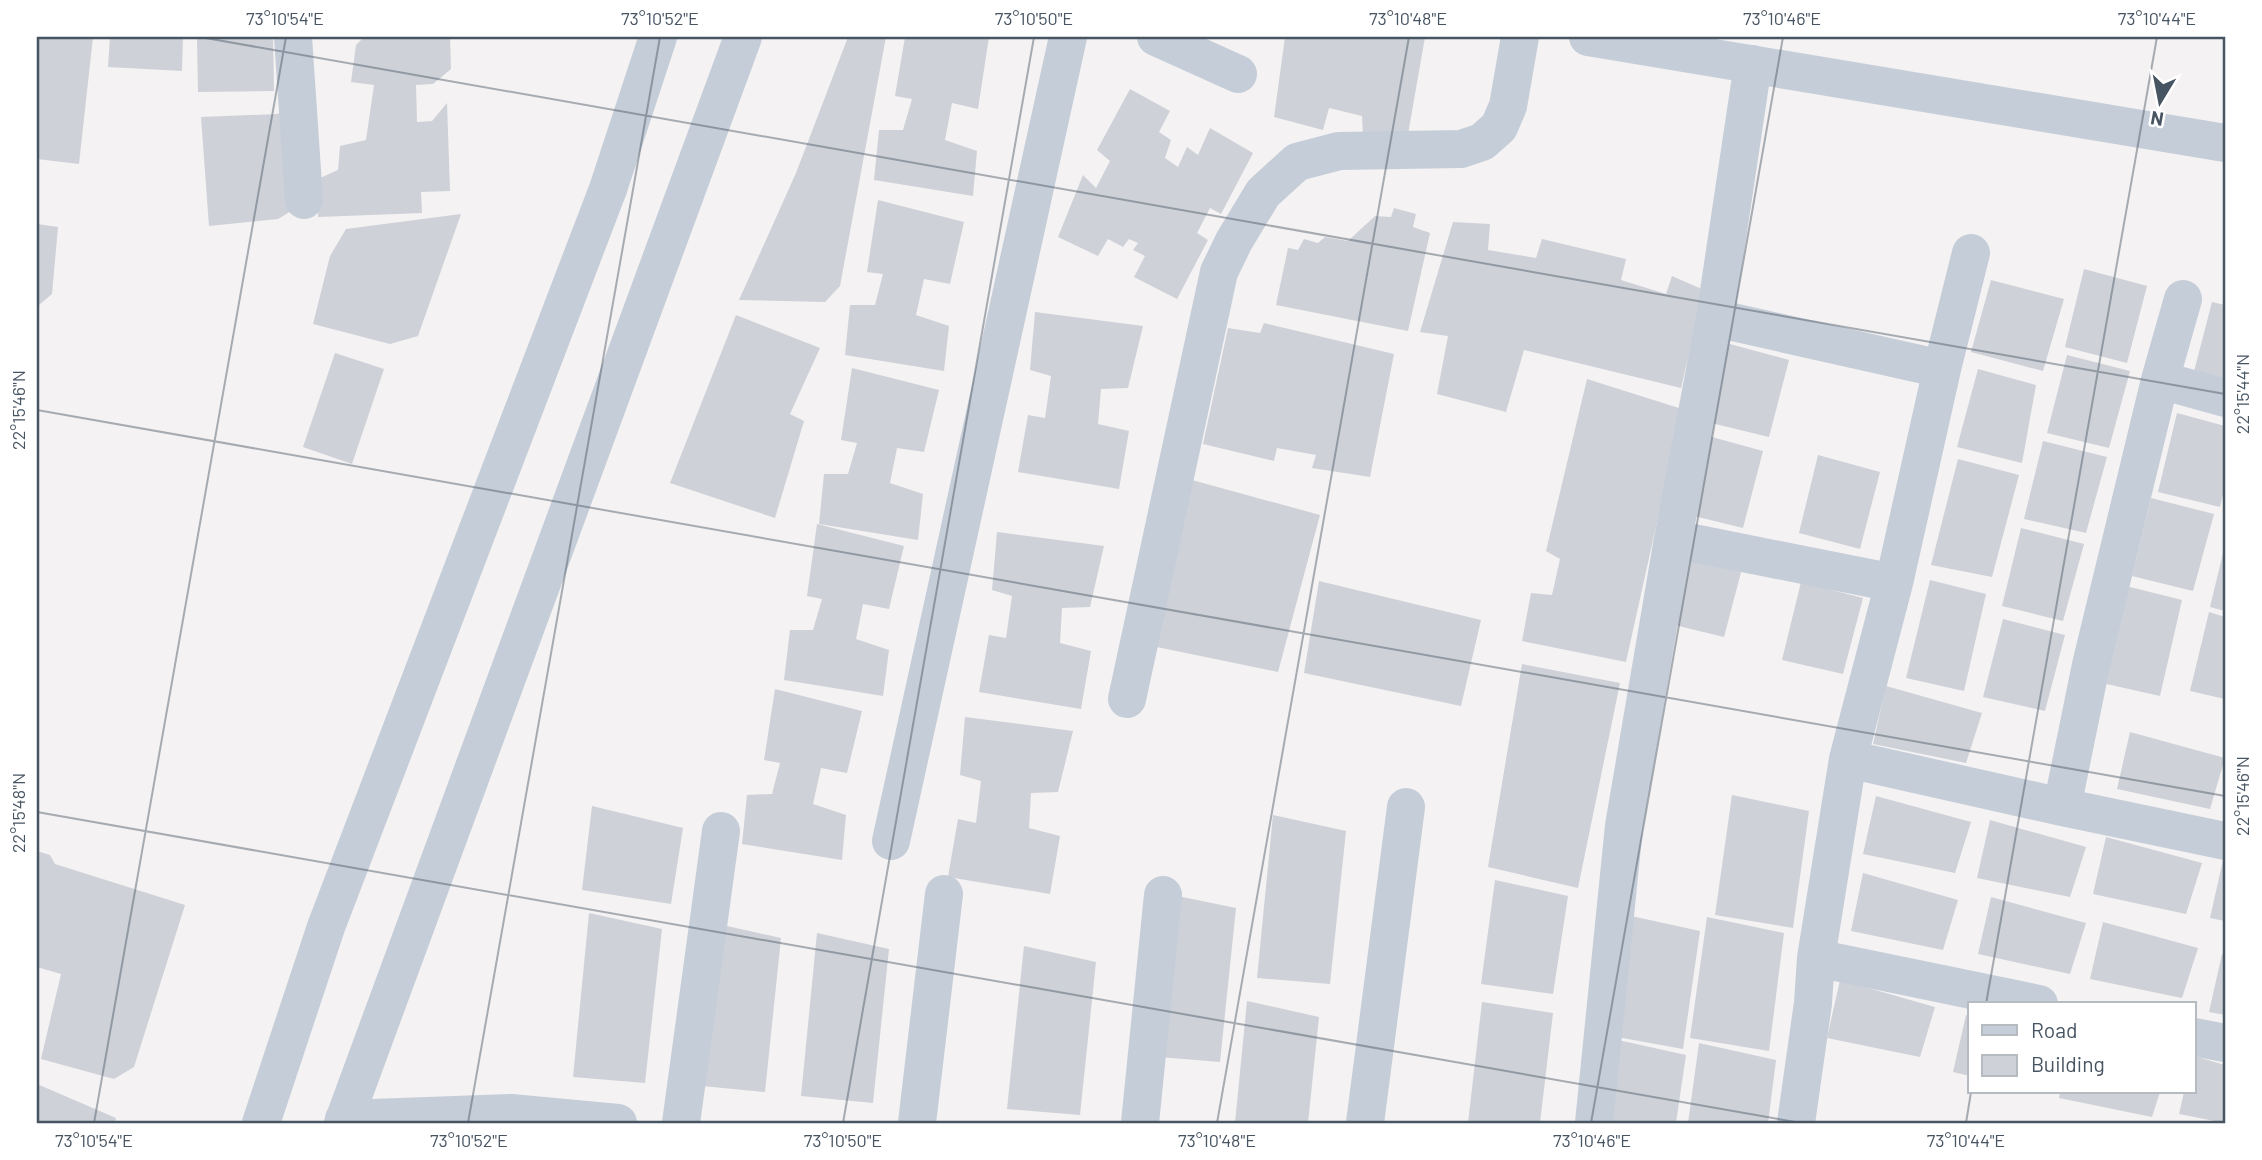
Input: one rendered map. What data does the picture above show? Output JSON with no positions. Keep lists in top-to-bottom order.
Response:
{
  "legend": ["Road", "Building"],
  "north": "bottom",
  "coordinates": [
    "73°10'54\"E",
    "73°10'52\"E",
    "73°10'50\"E",
    "73°10'48\"E",
    "73°10'46\"E",
    "73°10'44\"E",
    "22°15'44\"N",
    "22°15'46\"N",
    "22°15'48\"N"
  ]
}
